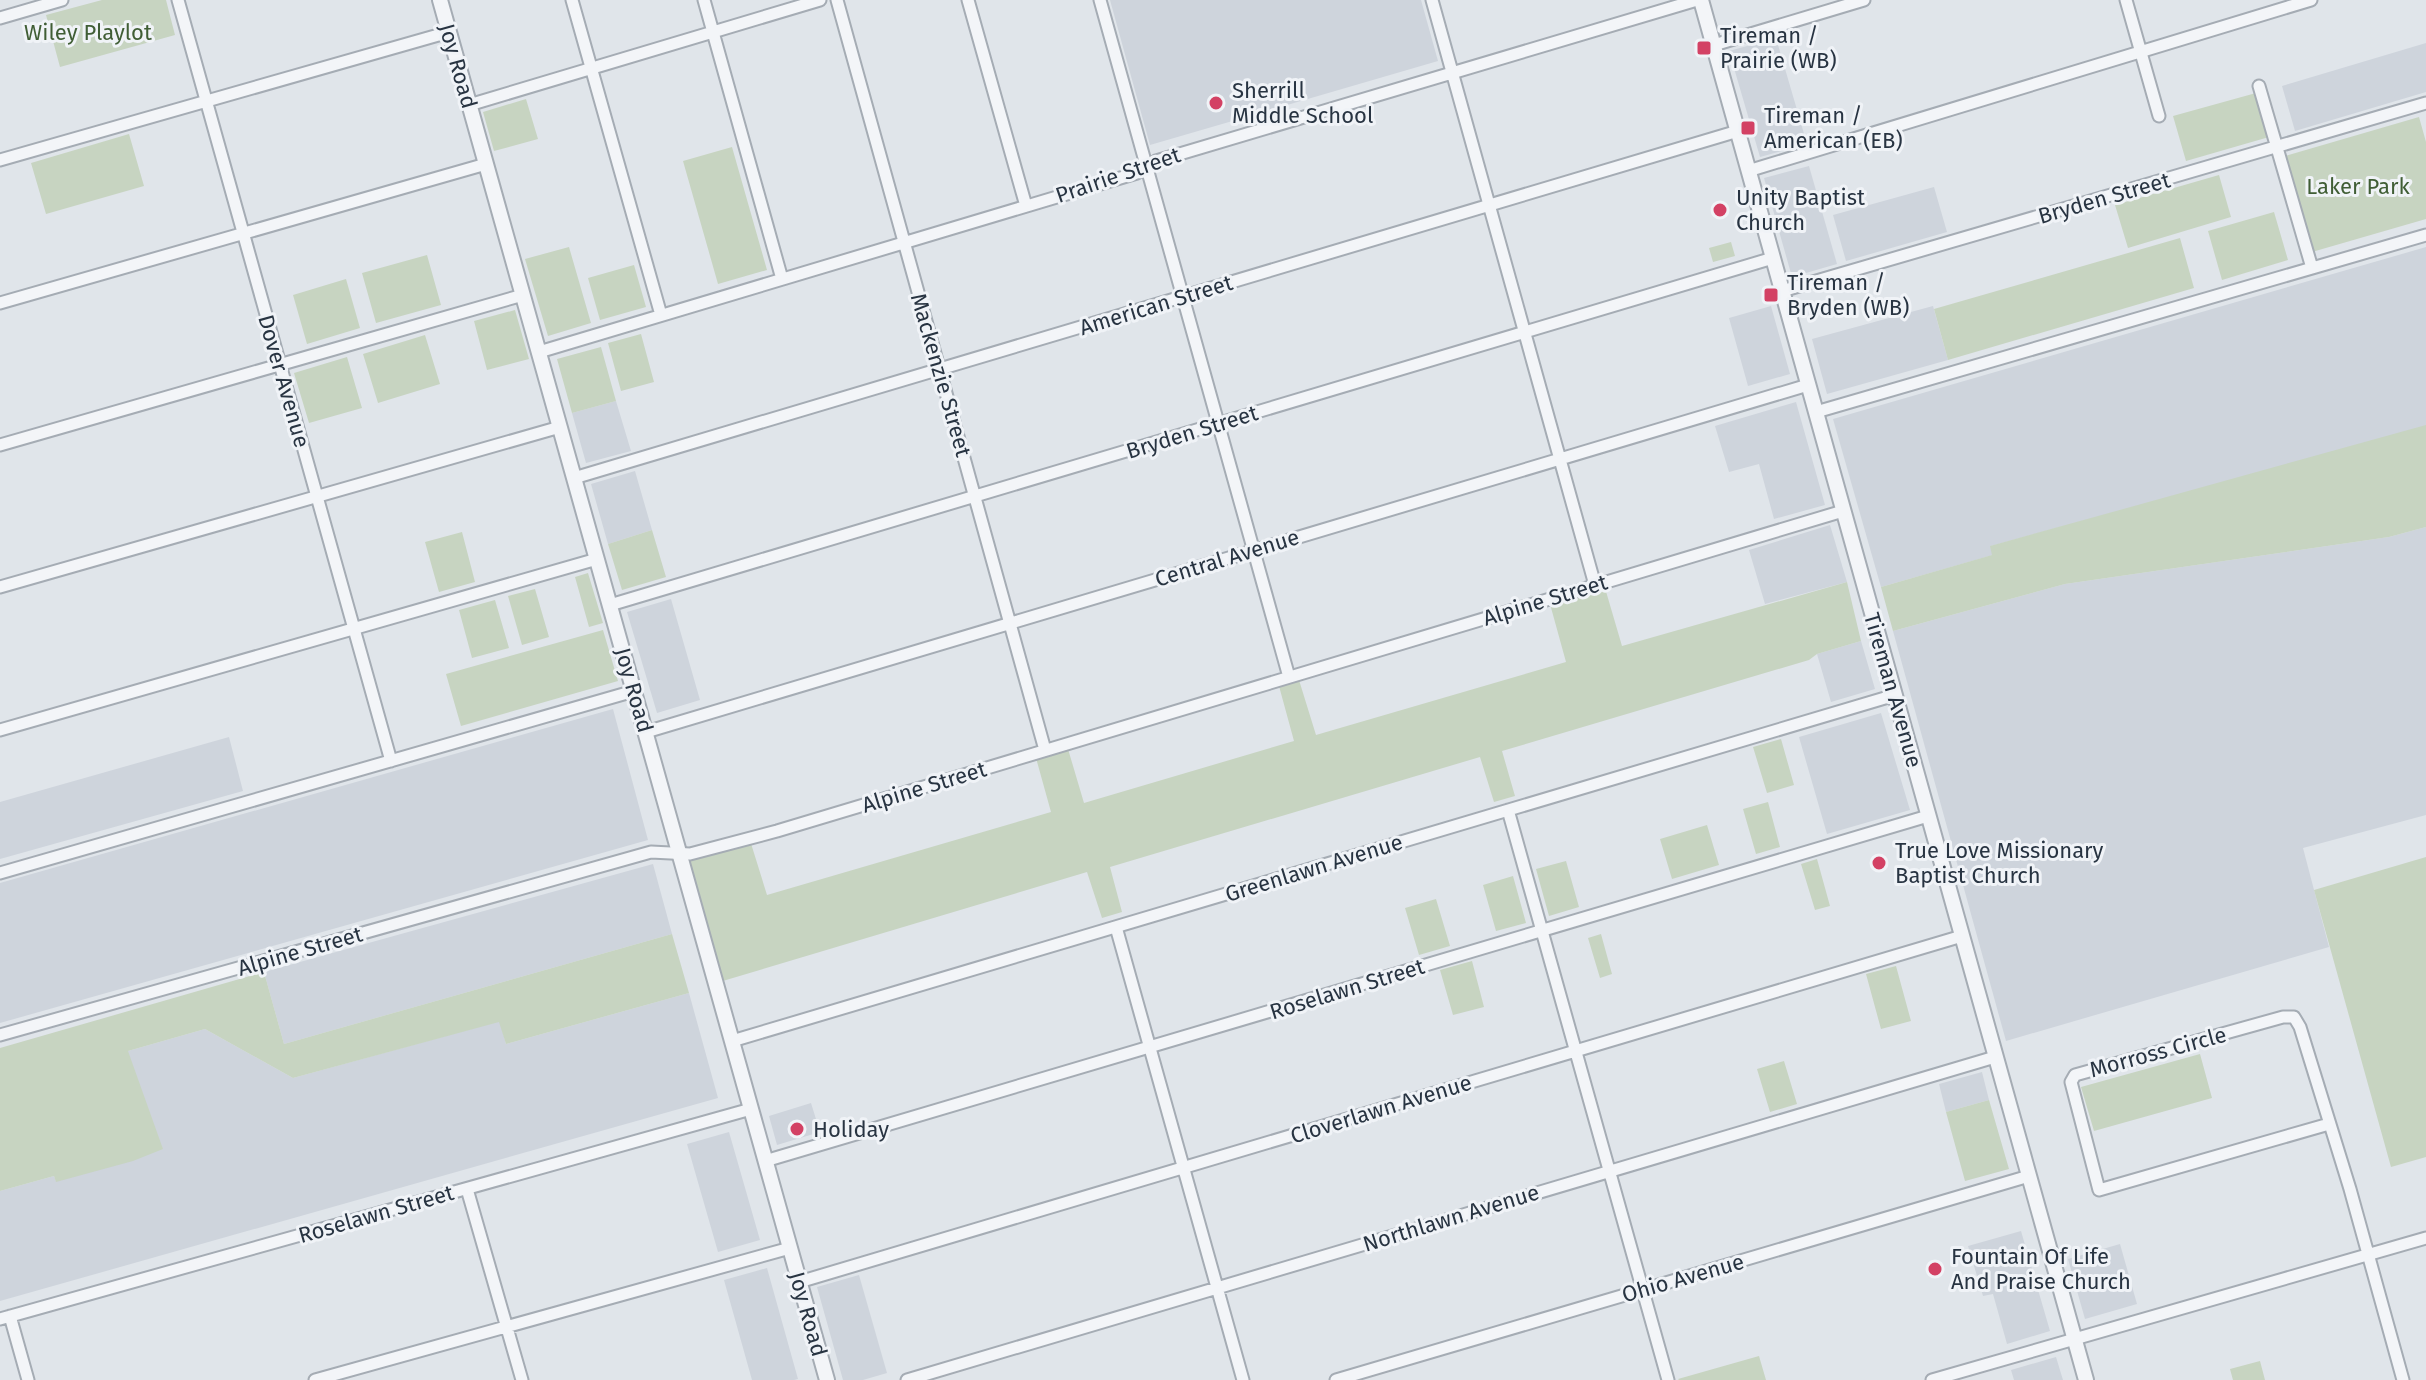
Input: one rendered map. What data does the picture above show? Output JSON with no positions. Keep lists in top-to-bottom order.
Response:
{
  "streets": {
    "street": [
      "Joy Road",
      "Prairie Street",
      "Bryden Street",
      "American Street",
      "Mackenzie Street",
      "Dover Avenue",
      "Central Avenue",
      "Alpine Street",
      "Tireman Avenue",
      "Greenlawn Avenue",
      "Roselawn Street",
      "Morross Circle",
      "Cloverlawn Avenue",
      "Northlawn Avenue",
      "Ohio Avenue"
    ]
  },
  "crossings": [
    ["Joy Road", "Prairie Street"],
    ["Joy Road", "Bryden Street"],
    ["Joy Road", "American Street"],
    ["Joy Road", "Central Avenue"],
    ["Joy Road", "Alpine Street"],
    ["Joy Road", "Greenlawn Avenue"],
    ["Joy Road", "Roselawn Street"],
    ["Joy Road", "Cloverlawn Avenue"],
    ["Prairie Street", "Mackenzie Street"],
    ["Prairie Street", "Tireman Avenue"],
    ["Bryden Street", "Mackenzie Street"],
    ["Bryden Street", "Tireman Avenue"],
    ["American Street", "Mackenzie Street"],
    ["American Street", "Tireman Avenue"],
    ["Mackenzie Street", "Central Avenue"],
    ["Mackenzie Street", "Alpine Street"],
    ["Central Avenue", "Tireman Avenue"],
    ["Alpine Street", "Tireman Avenue"],
    ["Tireman Avenue", "Greenlawn Avenue"],
    ["Tireman Avenue", "Roselawn Street"],
    ["Tireman Avenue", "Cloverlawn Avenue"],
    ["Tireman Avenue", "Northlawn Avenue"],
    ["Tireman Avenue", "Ohio Avenue"]
  ],
  "parks": ["Wiley Playlot", "Laker Park"],
  "places": {
    "transit": ["Tireman / Prairie (WB)", "Tireman / American (EB)", "Tireman / Bryden (WB)"],
    "other": [
      "Sherrill Middle School",
      "Unity Baptist Church",
      "True Love Missionary Baptist Church",
      "Holiday",
      "Fountain Of Life And Praise Church"
    ]
  }
}
